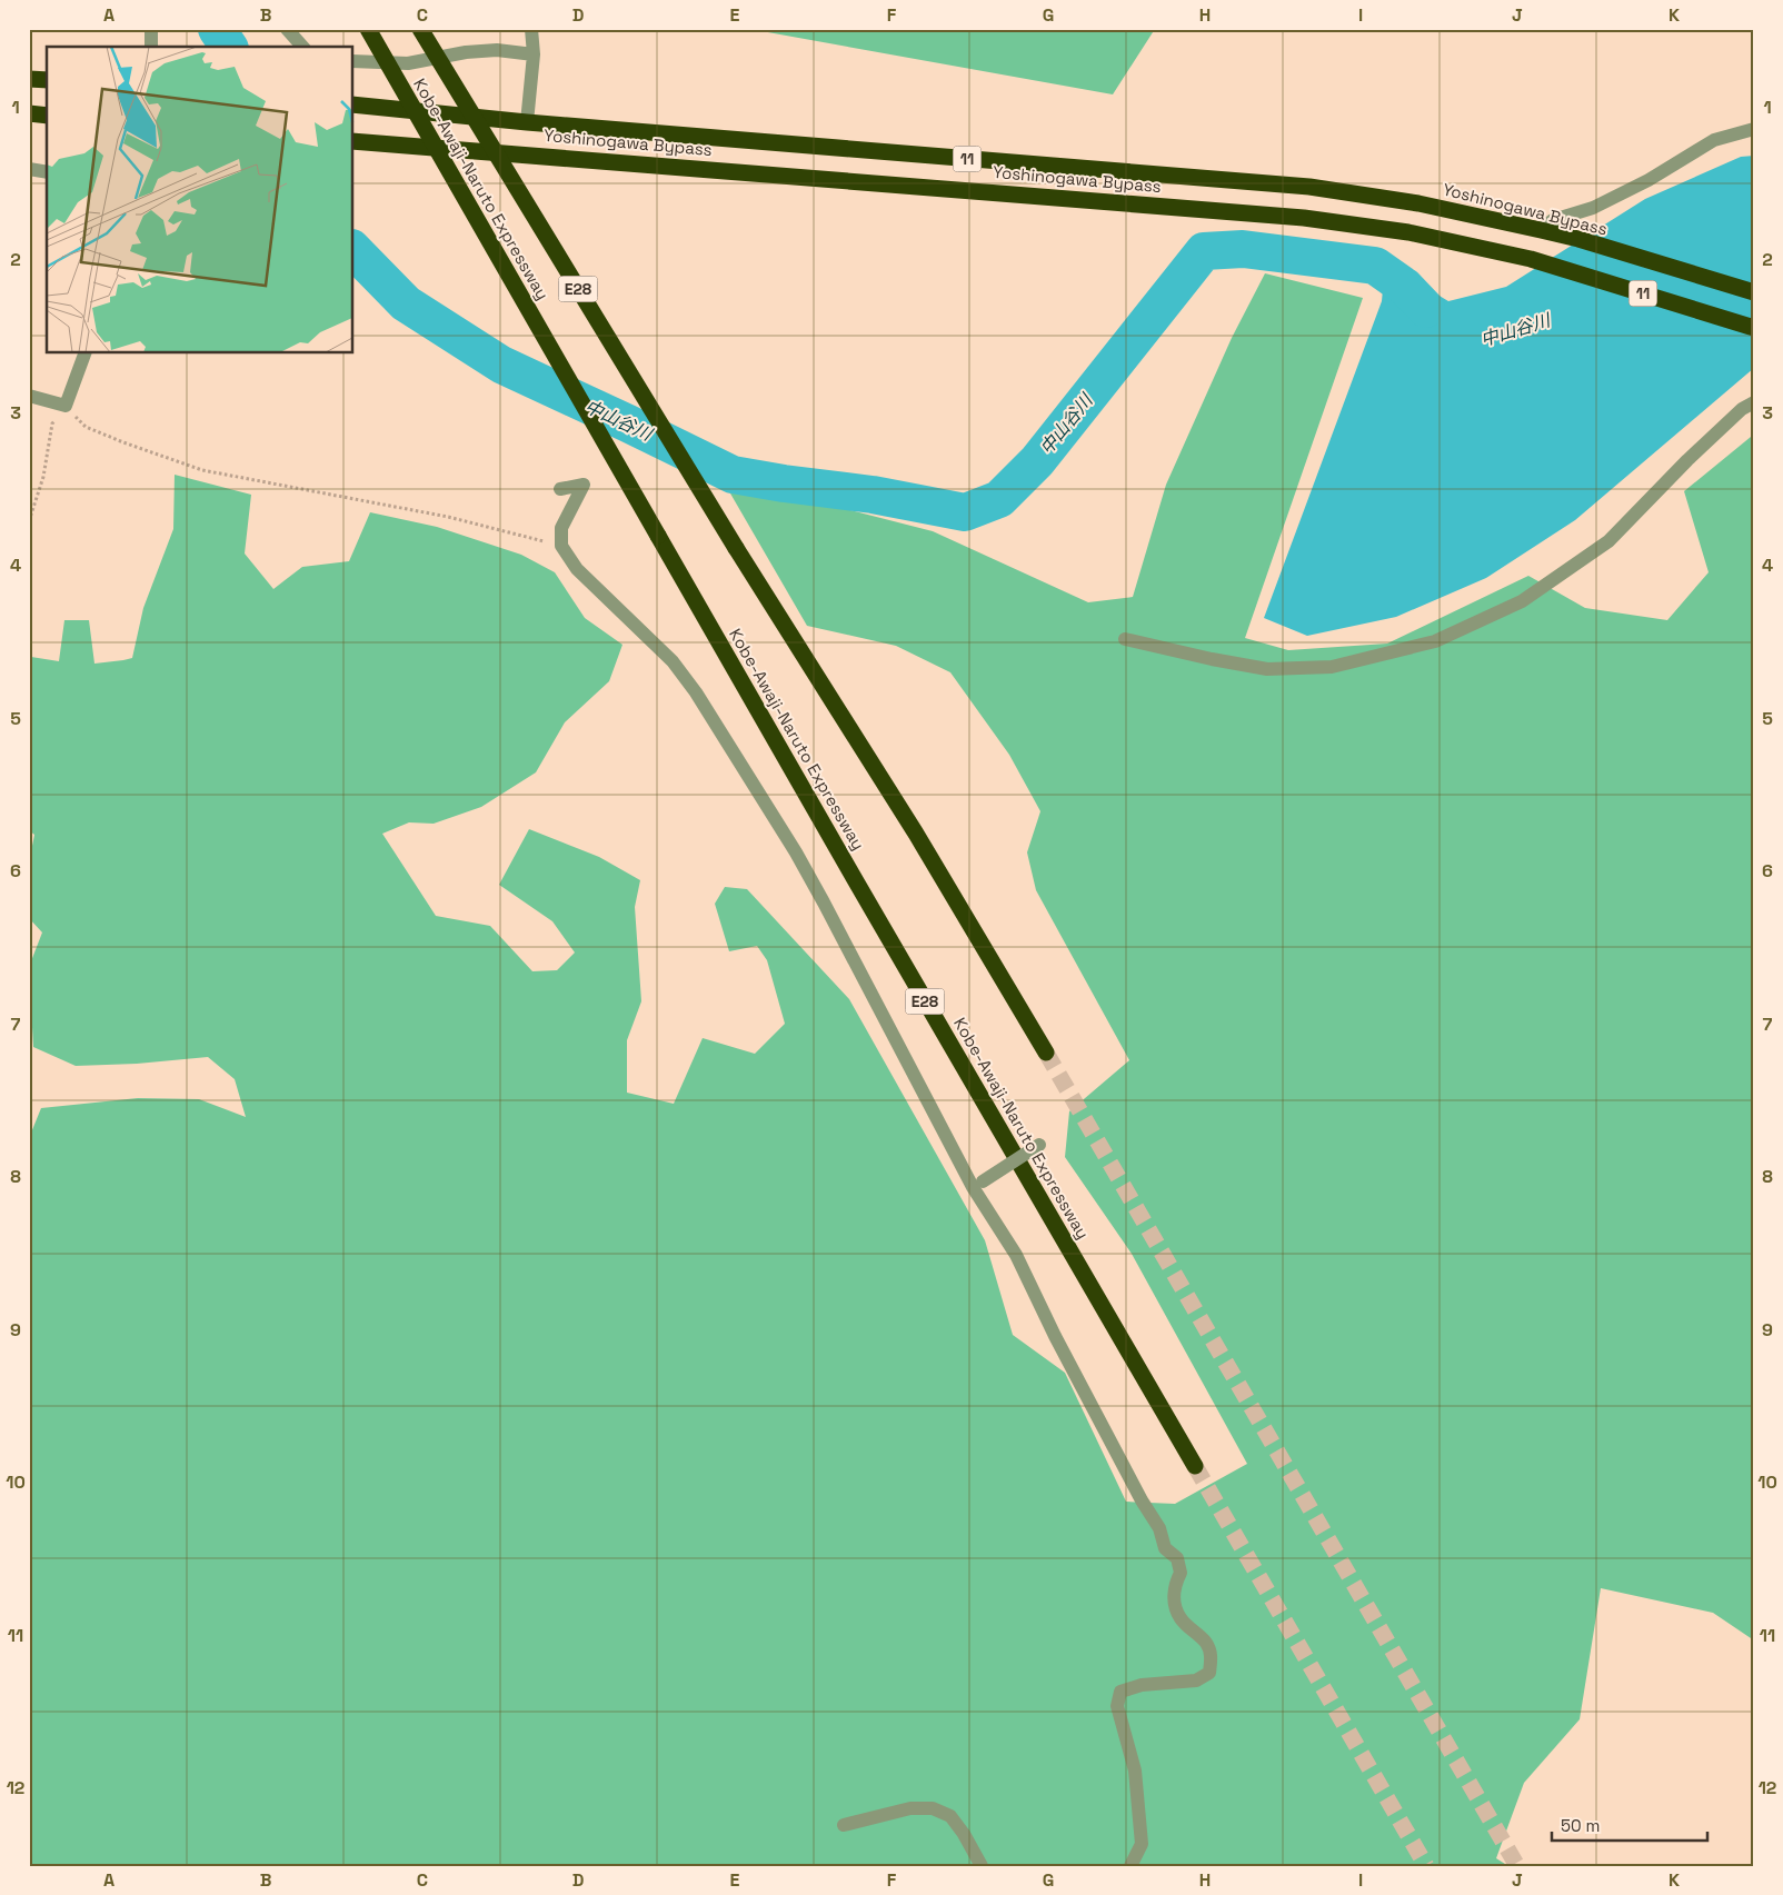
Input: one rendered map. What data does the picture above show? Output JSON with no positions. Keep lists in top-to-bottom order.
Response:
{
  "streets": {
    "highway": [
      "Yoshinogawa Bypass",
      "11",
      "Kobe-Awaji-Naruto Expressway",
      "E28"
    ]
  },
  "water": ["中山谷川"],
  "scale_bar": "50 m",
  "grid": {
    "columns": [
      "A",
      "B",
      "C",
      "D",
      "E",
      "F",
      "G",
      "H",
      "I",
      "J",
      "K"
    ],
    "rows": [
      "1",
      "2",
      "3",
      "4",
      "5",
      "6",
      "7",
      "8",
      "9",
      "10",
      "11",
      "12"
    ]
  }
}
